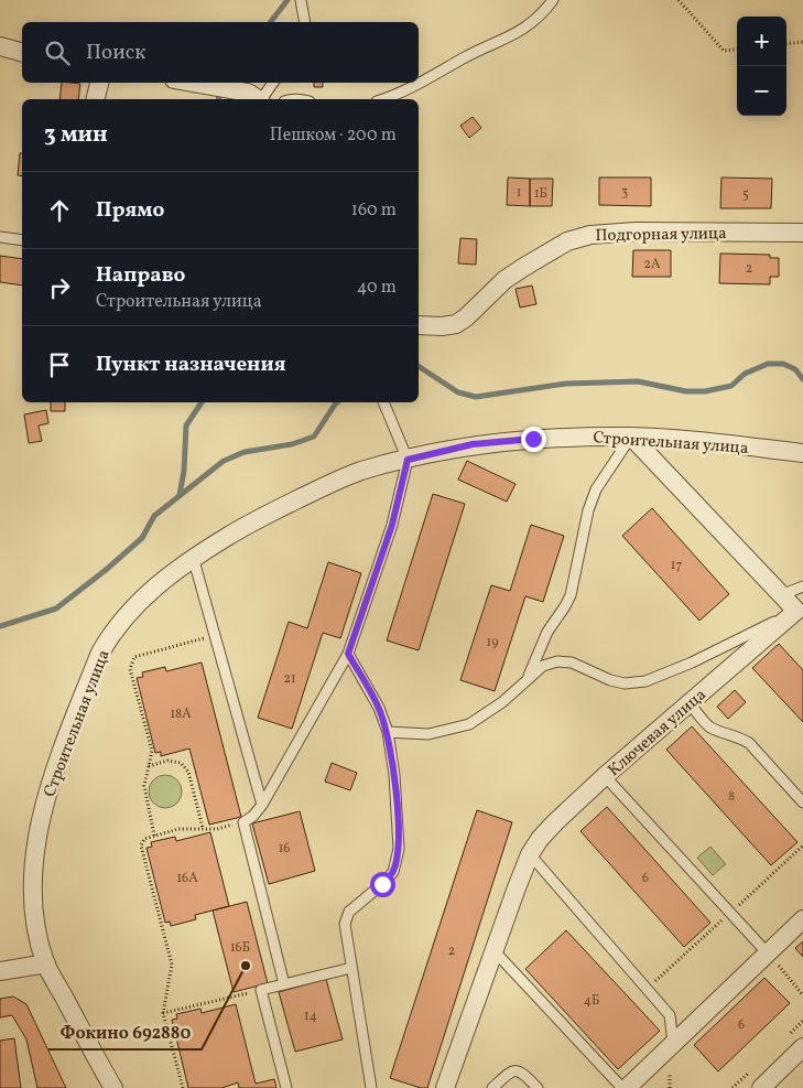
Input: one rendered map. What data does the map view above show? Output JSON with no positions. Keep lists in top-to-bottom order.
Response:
{
  "streets": {
    "street": ["Подгорная улица", "Строительная улица", "Ключевая улица"]
  },
  "places": ["Фокино 692880"],
  "house_numbers": [
    "1",
    "3",
    "1Б",
    "5",
    "2А",
    "2",
    "17",
    "19",
    "21",
    "18А",
    "8",
    "16",
    "16А",
    "6",
    "16Б",
    "2",
    "4Б",
    "14",
    "6"
  ],
  "page": {
    "map_buttons": ["+", "−"],
    "search": "Поиск",
    "heading": ["3 мин", "Пешком · 200 m"],
    "list": [
      ["Прямо", "160 m"],
      ["Направо", "Строительная улица", "40 m"],
      "Пункт назначения"
    ]
  }
}
